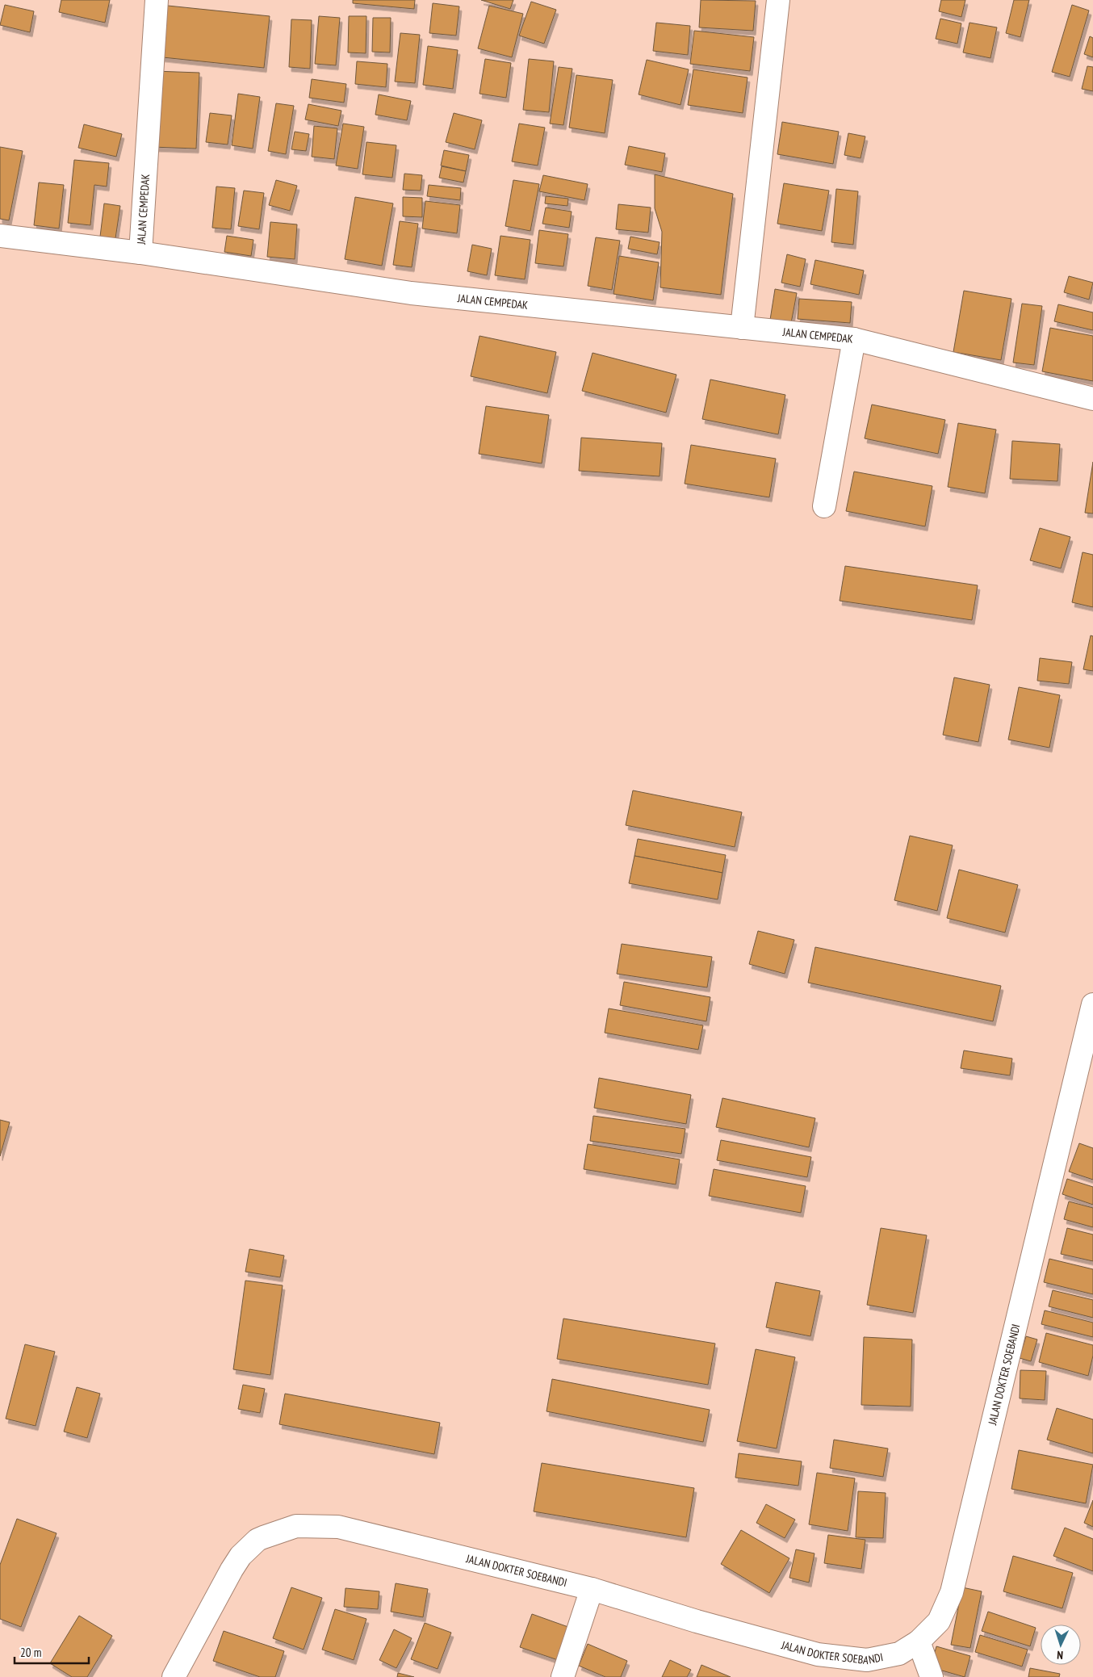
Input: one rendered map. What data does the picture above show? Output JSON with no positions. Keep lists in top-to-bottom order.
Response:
{
  "streets": {
    "street": ["JALAN CEMPEDAK", "JALAN DOKTER SOEBANDI"]
  },
  "scale_bar": "20 m",
  "north": "bottom"
}
